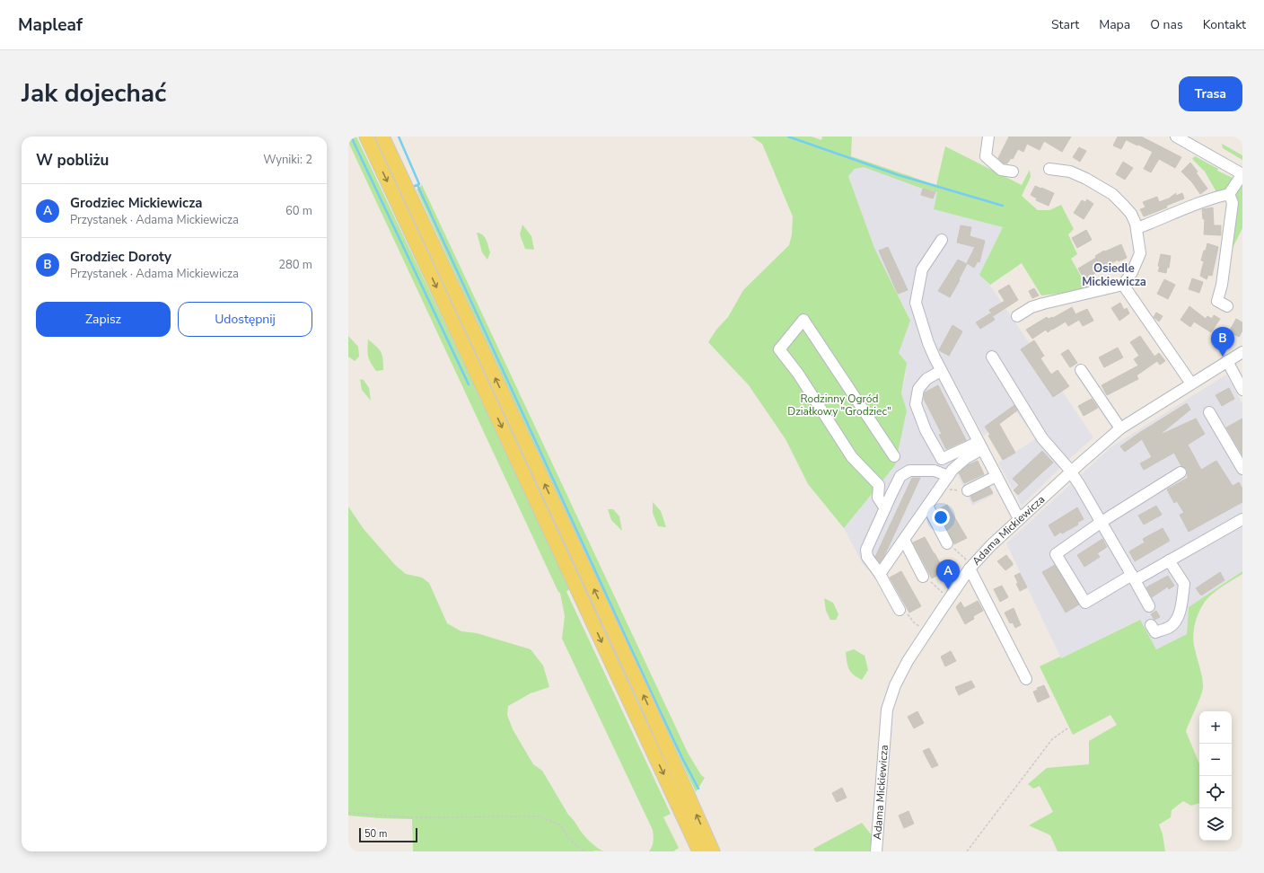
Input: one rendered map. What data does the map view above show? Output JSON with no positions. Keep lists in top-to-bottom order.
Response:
{
  "streets": {
    "street": ["Adama Mickiewicza"]
  },
  "districts": ["Osiedle Mickiewicza"],
  "parks": ["Rodzinny Ogród Działkowy \"Grodziec\""],
  "scale_bar": "50 m",
  "page": {
    "header": "Mapleaf",
    "nav": [
      "Start",
      "Mapa",
      "O nas",
      "Kontakt"
    ],
    "title": "Jak dojechać",
    "buttons": [
      "Trasa",
      ["Zapisz", "Udostępnij"]
    ],
    "heading": ["W pobliżu", "Wyniki: 2"],
    "list": [
      {
        "mark": "A",
        "name": "Grodziec Mickiewicza",
        "note": "Przystanek · Adama Mickiewicza",
        "value": "60 m"
      },
      {
        "mark": "B",
        "name": "Grodziec Doroty",
        "note": "Przystanek · Adama Mickiewicza",
        "value": "280 m"
      }
    ],
    "pins": ["B", "A"],
    "map_buttons": ["+", "−"],
    "scale": "50 m"
  }
}
